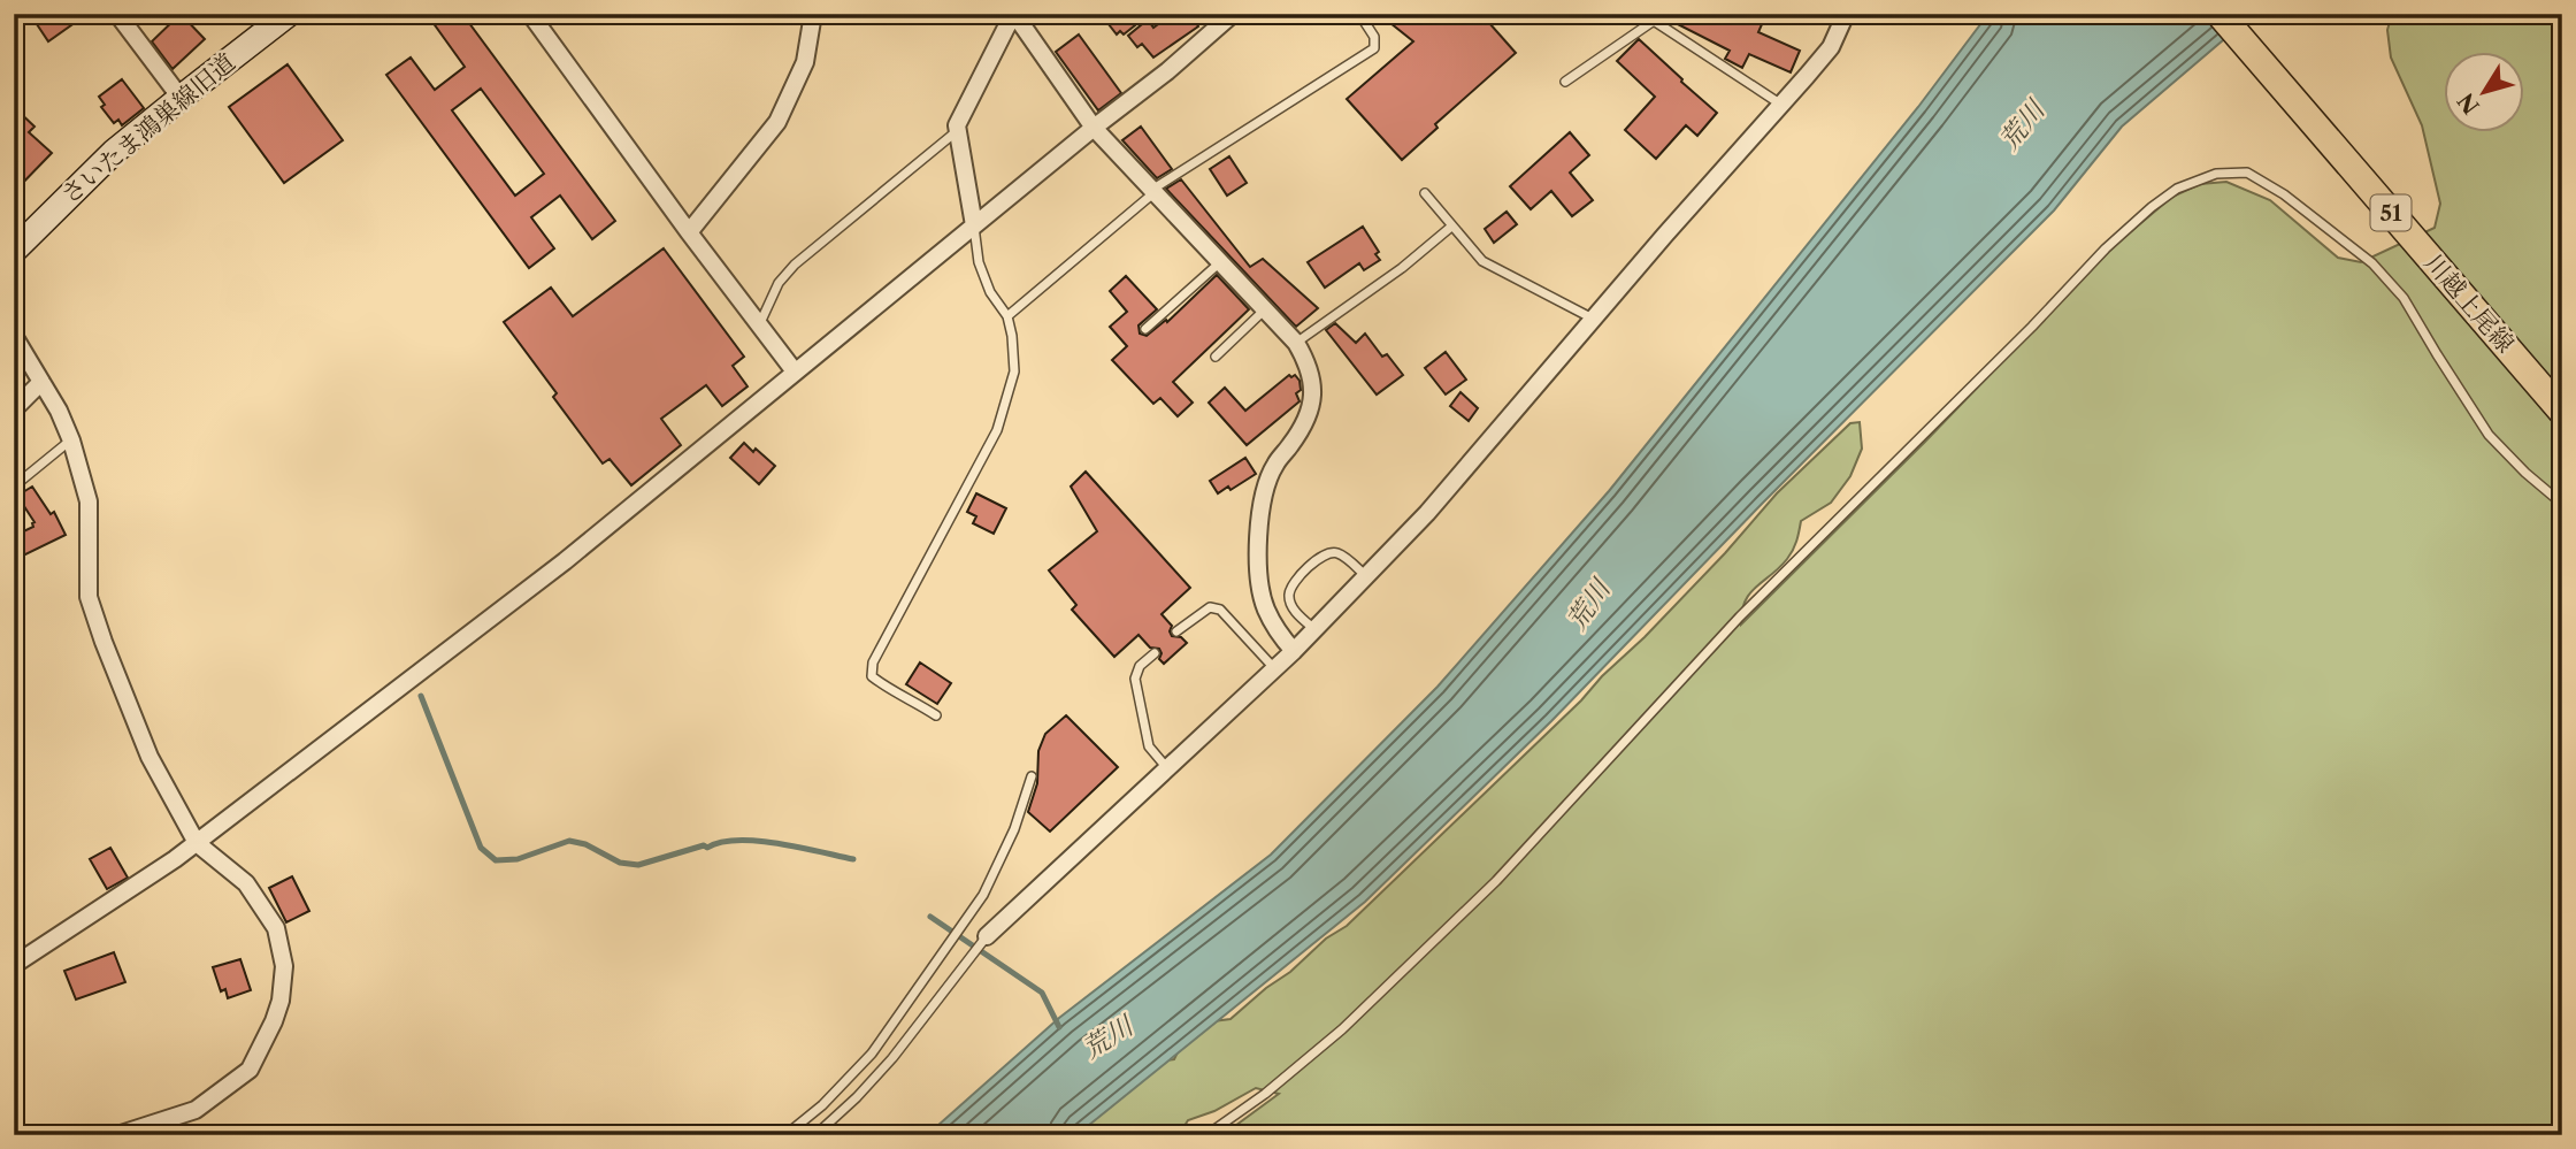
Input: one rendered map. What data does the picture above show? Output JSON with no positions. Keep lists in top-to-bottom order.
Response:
{
  "streets": {
    "main road": ["51", "川越上尾線"],
    "street": ["さいたま鴻巣線旧道"]
  },
  "water": ["荒川"],
  "north": "bottom left"
}
